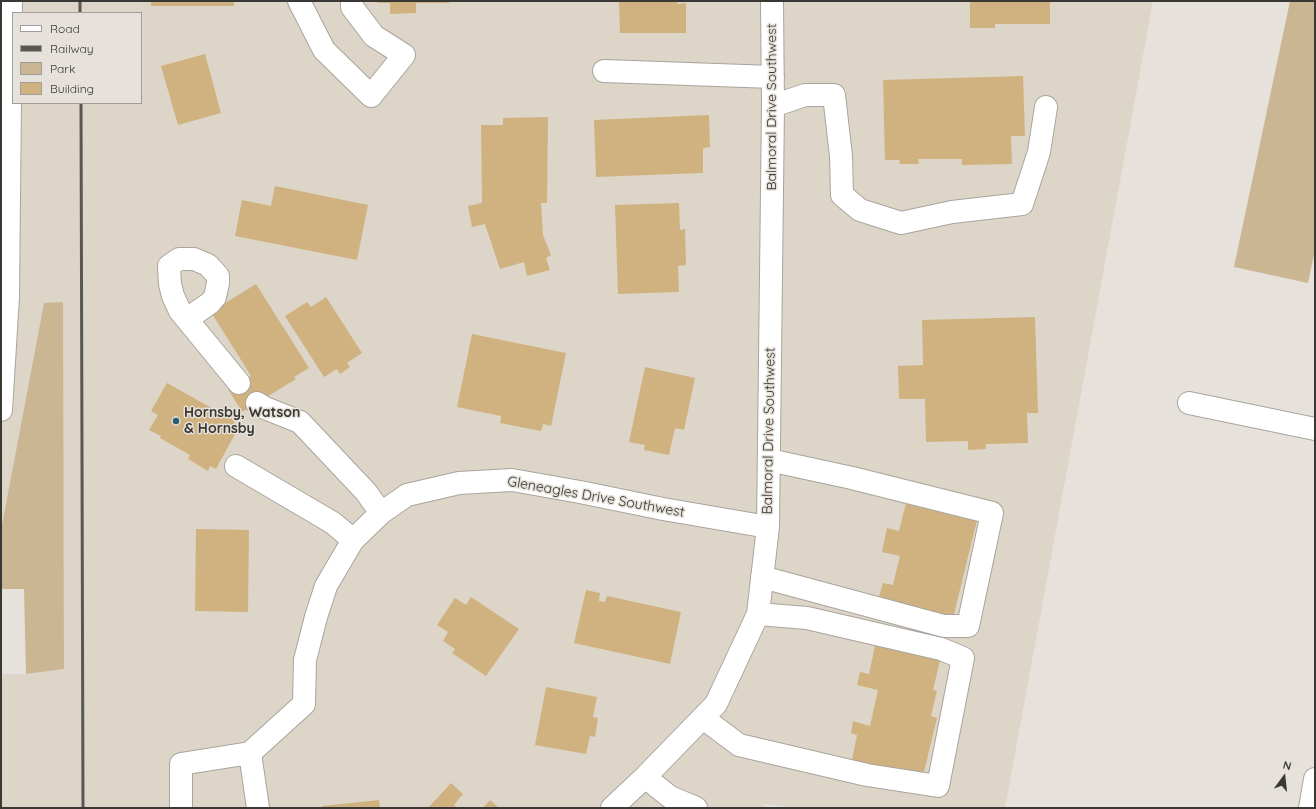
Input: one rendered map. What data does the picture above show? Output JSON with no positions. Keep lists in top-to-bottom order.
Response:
{
  "streets": {
    "street": ["Balmoral Drive Southwest", "Gleneagles Drive Southwest"]
  },
  "crossings": [
    ["Balmoral Drive Southwest", "Gleneagles Drive Southwest"]
  ],
  "places": ["Hornsby, Watson & Hornsby"],
  "legend": [
    "Road",
    "Railway",
    "Park",
    "Building"
  ],
  "north": "top"
}
